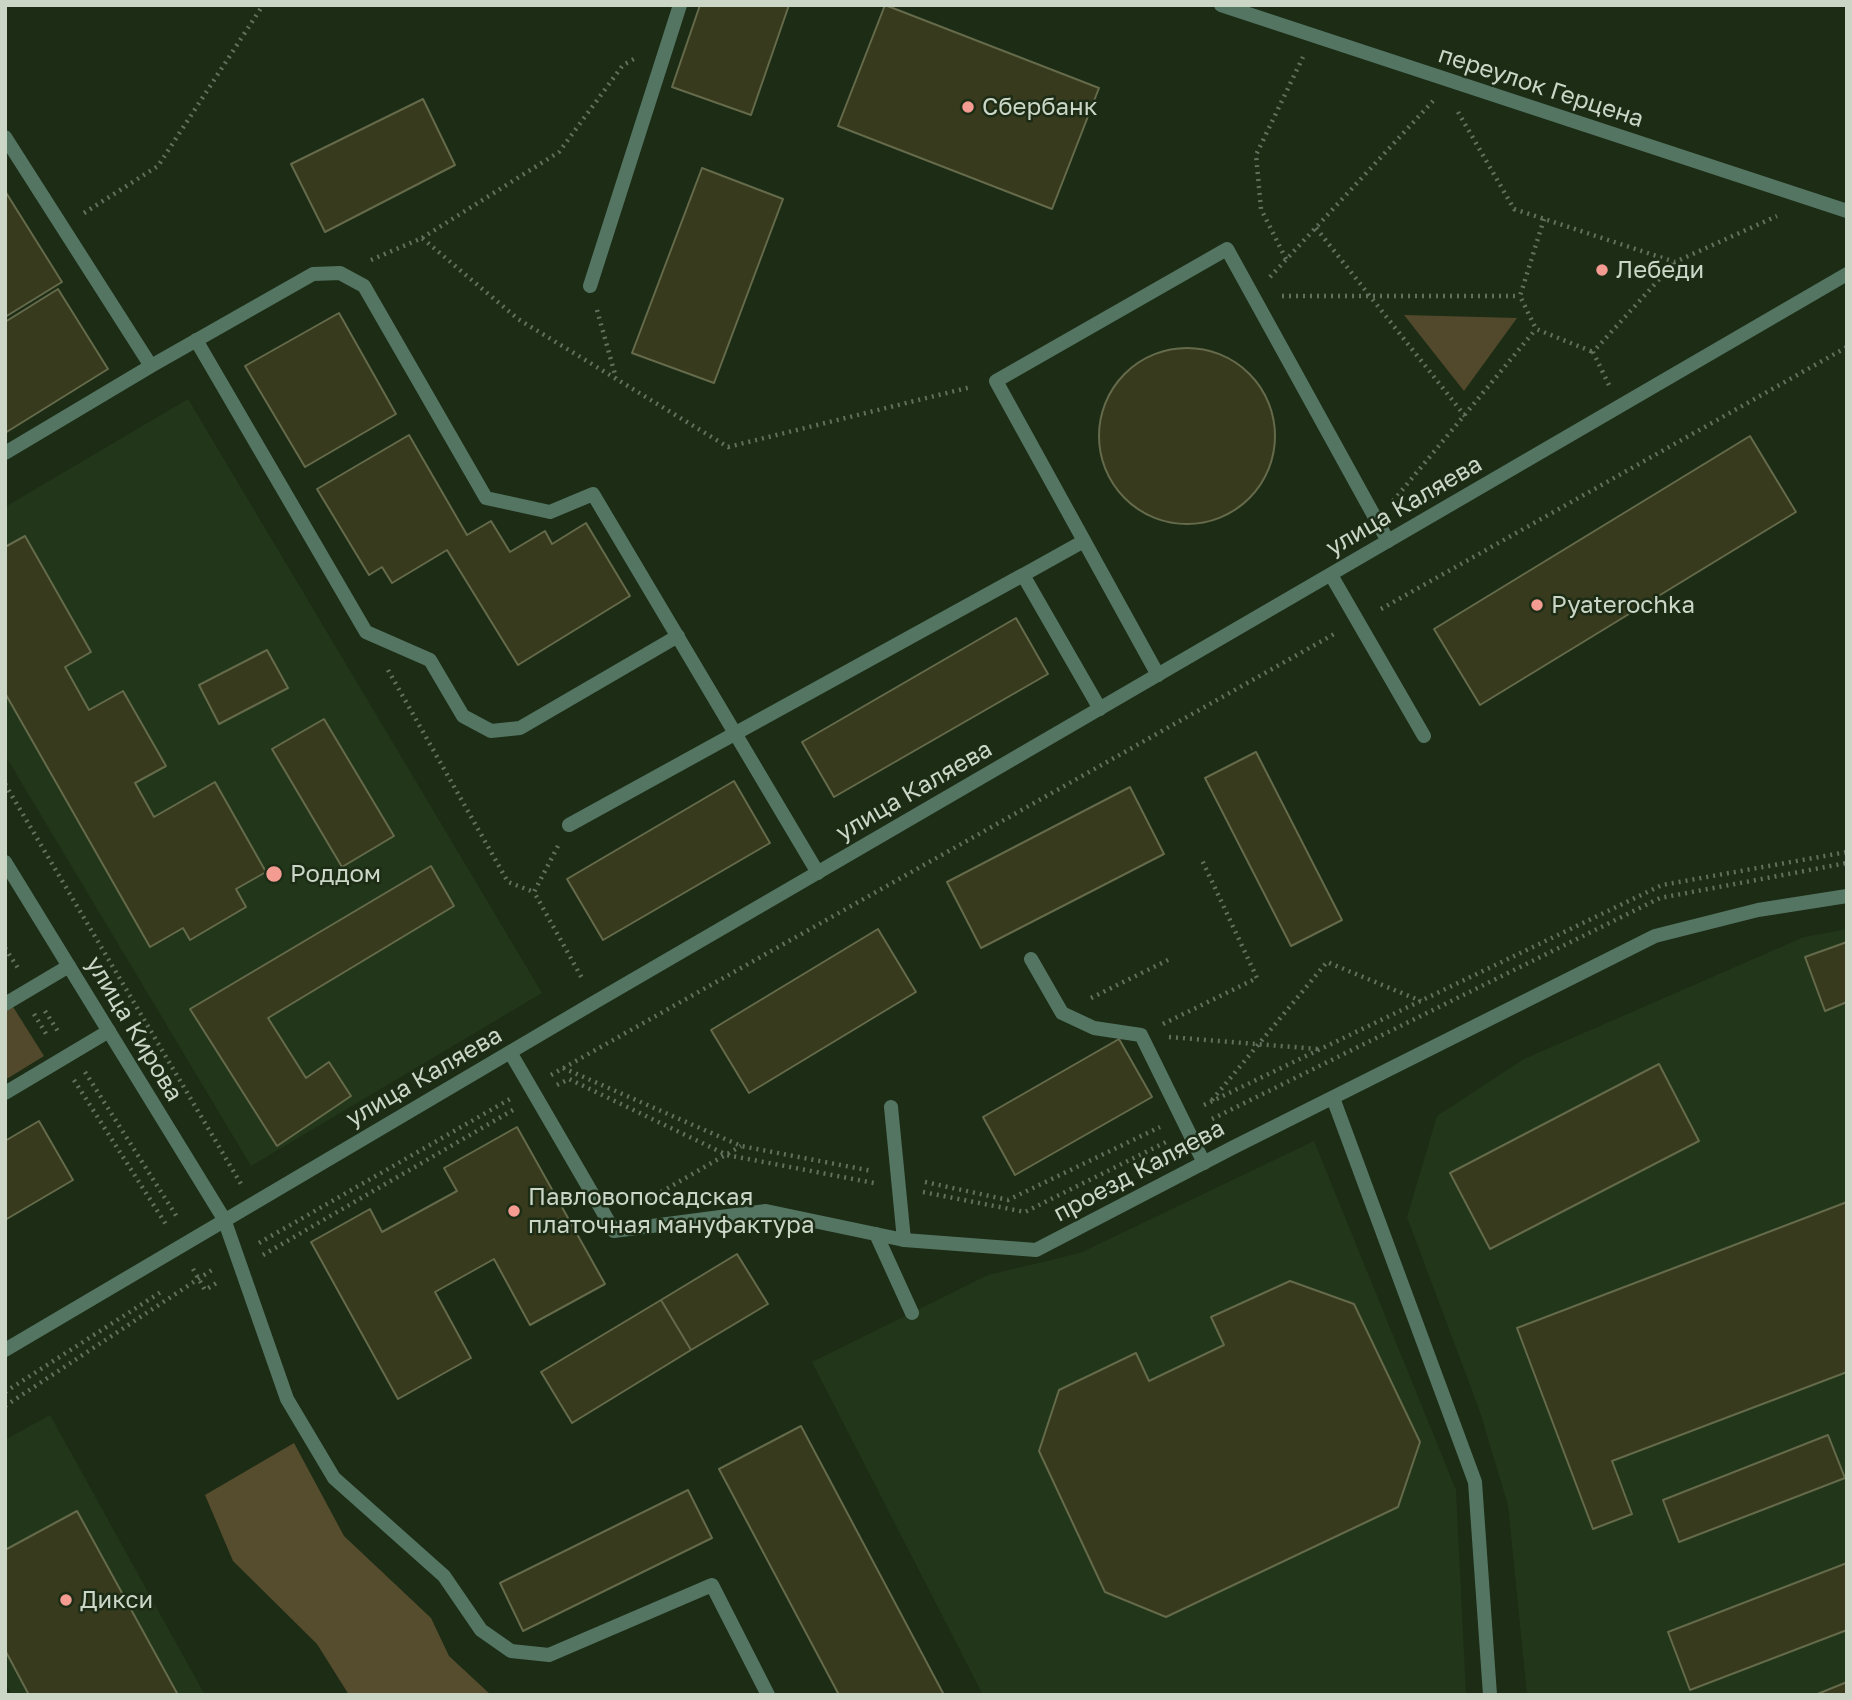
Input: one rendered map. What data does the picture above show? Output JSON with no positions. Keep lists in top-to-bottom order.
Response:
{
  "streets": {
    "street": [
      "переулок Герцена",
      "улица Каляева",
      "улица Кирова",
      "проезд Каляева"
    ]
  },
  "crossings": [
    ["улица Каляева", "улица Кирова"],
    ["улица Каляева", "проезд Каляева"]
  ],
  "places": [
    "Сбербанк",
    "Лебеди",
    "Pyaterochka",
    "Роддом",
    "Павловопосадская платочная мануфактура",
    "Дикси"
  ]
}
